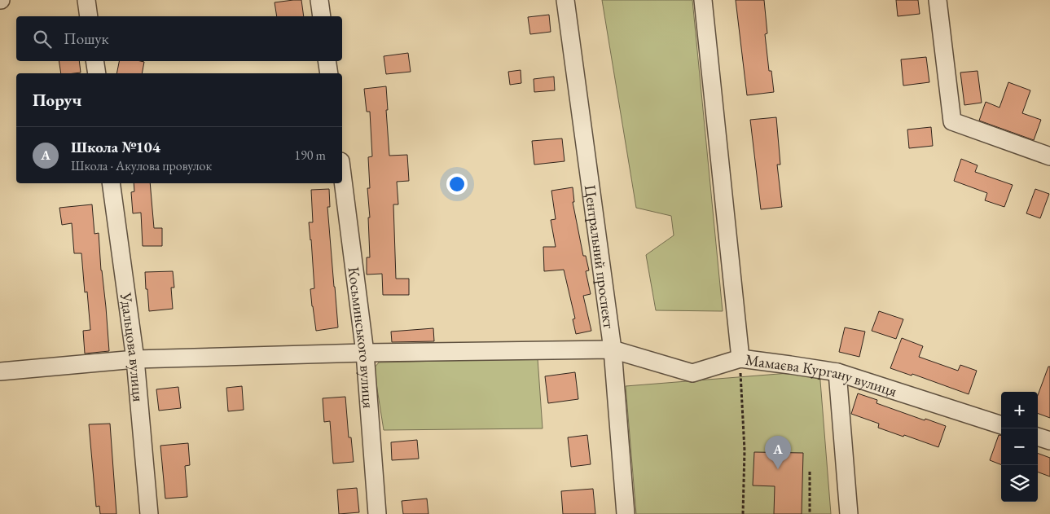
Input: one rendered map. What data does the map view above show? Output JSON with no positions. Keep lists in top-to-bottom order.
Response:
{
  "streets": {
    "street": [
      "Центральний проспект",
      "Косьминського вулиця",
      "Удальцова вулиця",
      "Мамаєва Кургану вулиця"
    ]
  },
  "crossings": [
    ["Центральний проспект", "Мамаєва Кургану вулиця"],
    ["Косьминського вулиця", "Мамаєва Кургану вулиця"],
    ["Удальцова вулиця", "Мамаєва Кургану вулиця"]
  ],
  "page": {
    "search": "Пошук",
    "heading": "Поруч",
    "list": [
      {
        "mark": "A",
        "name": "Школа №104",
        "note": "Школа · Акулова провулок",
        "value": "190 m"
      }
    ],
    "map_buttons": ["+", "−"],
    "pins": "A"
  }
}
